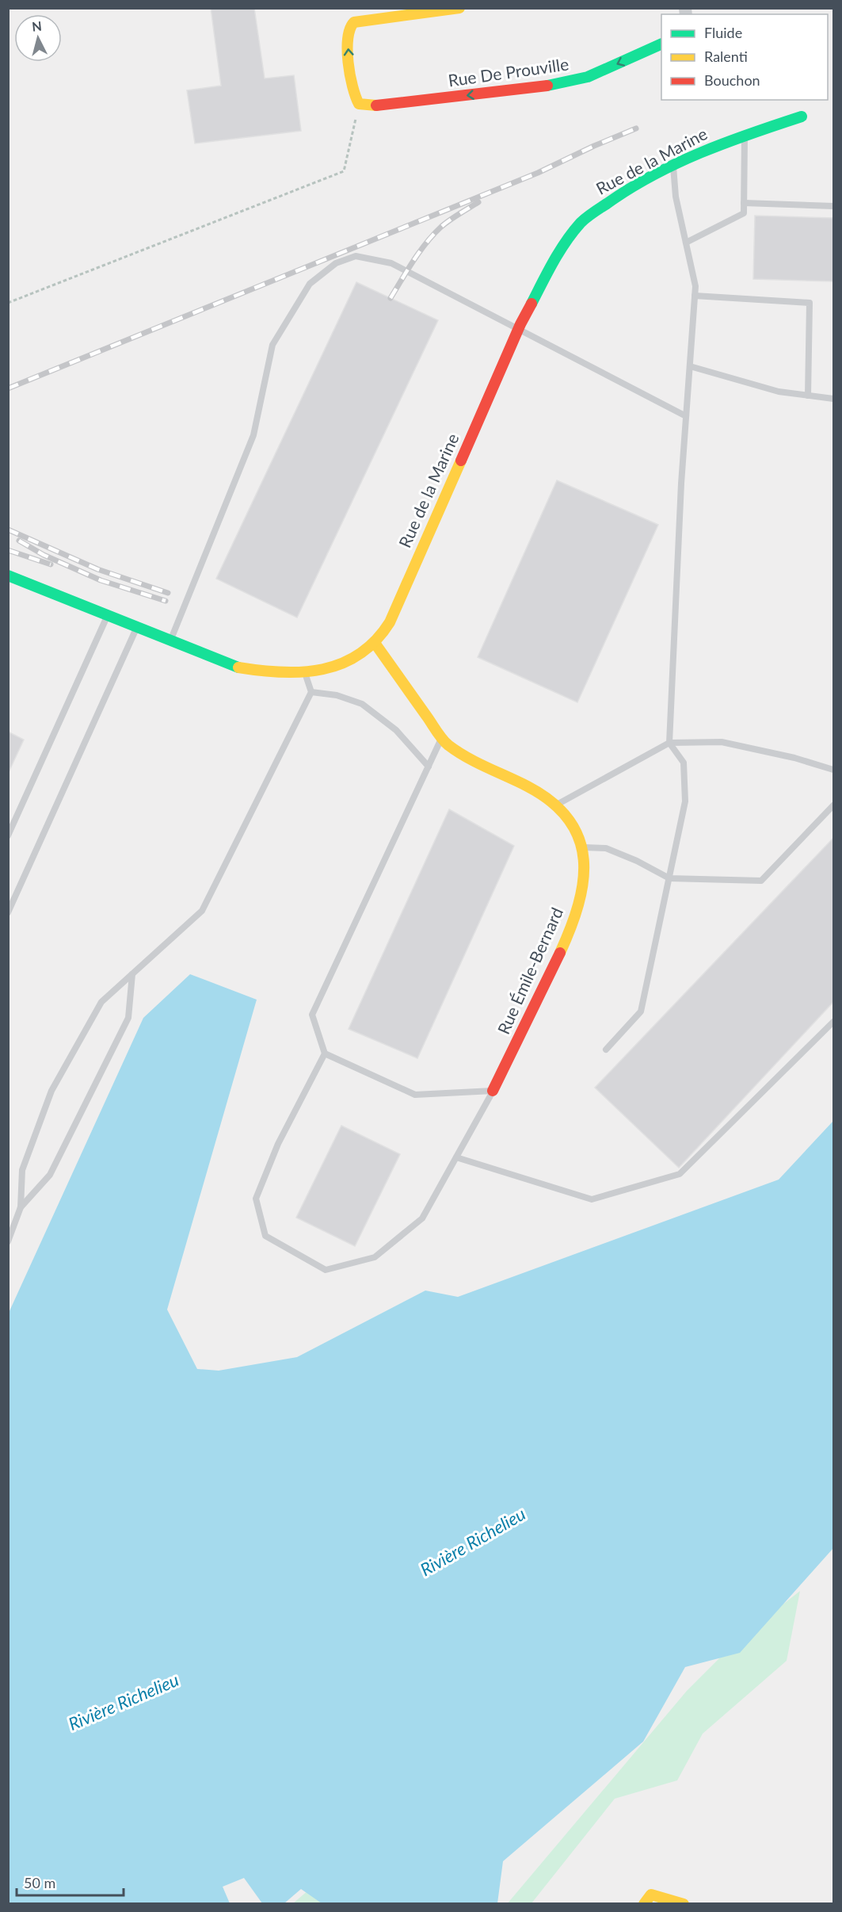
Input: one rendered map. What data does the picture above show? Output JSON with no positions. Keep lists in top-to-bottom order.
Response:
{
  "streets": {
    "street": ["Rue De Prouville", "Rue de la Marine", "Rue Émile-Bernard"]
  },
  "crossings": [
    ["Rue de la Marine", "Rue Émile-Bernard"]
  ],
  "one_way": ["Rue De Prouville"],
  "water": ["Rivière Richelieu"],
  "legend": ["Fluide", "Ralenti", "Bouchon"],
  "scale_bar": "50 m",
  "north": "top"
}
